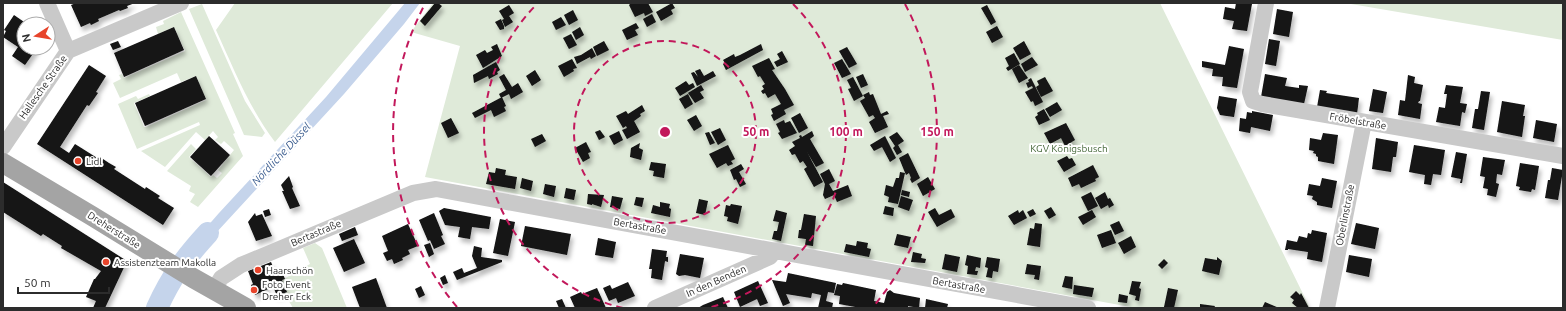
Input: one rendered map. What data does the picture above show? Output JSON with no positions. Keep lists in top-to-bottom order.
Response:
{
  "streets": {
    "main road": ["Dreherstraße"],
    "street": [
      "Hallesche Straße",
      "Fröbelstraße",
      "Oberlinstraße",
      "Bertastraße",
      "In den Benden"
    ]
  },
  "crossings": [
    ["Fröbelstraße", "Oberlinstraße"],
    ["Bertastraße", "Dreherstraße"],
    ["Bertastraße", "In den Benden"]
  ],
  "water": ["Nördliche Düssel"],
  "parks": ["KGV Königsbusch"],
  "places": [
    "Lidl",
    "Assistenzteam Makolla",
    "Haarschön",
    "Foto Event Dreher Eck"
  ],
  "scale_bar": "50 m",
  "north": "left",
  "rings": ["50 m", "100 m", "150 m"]
}
